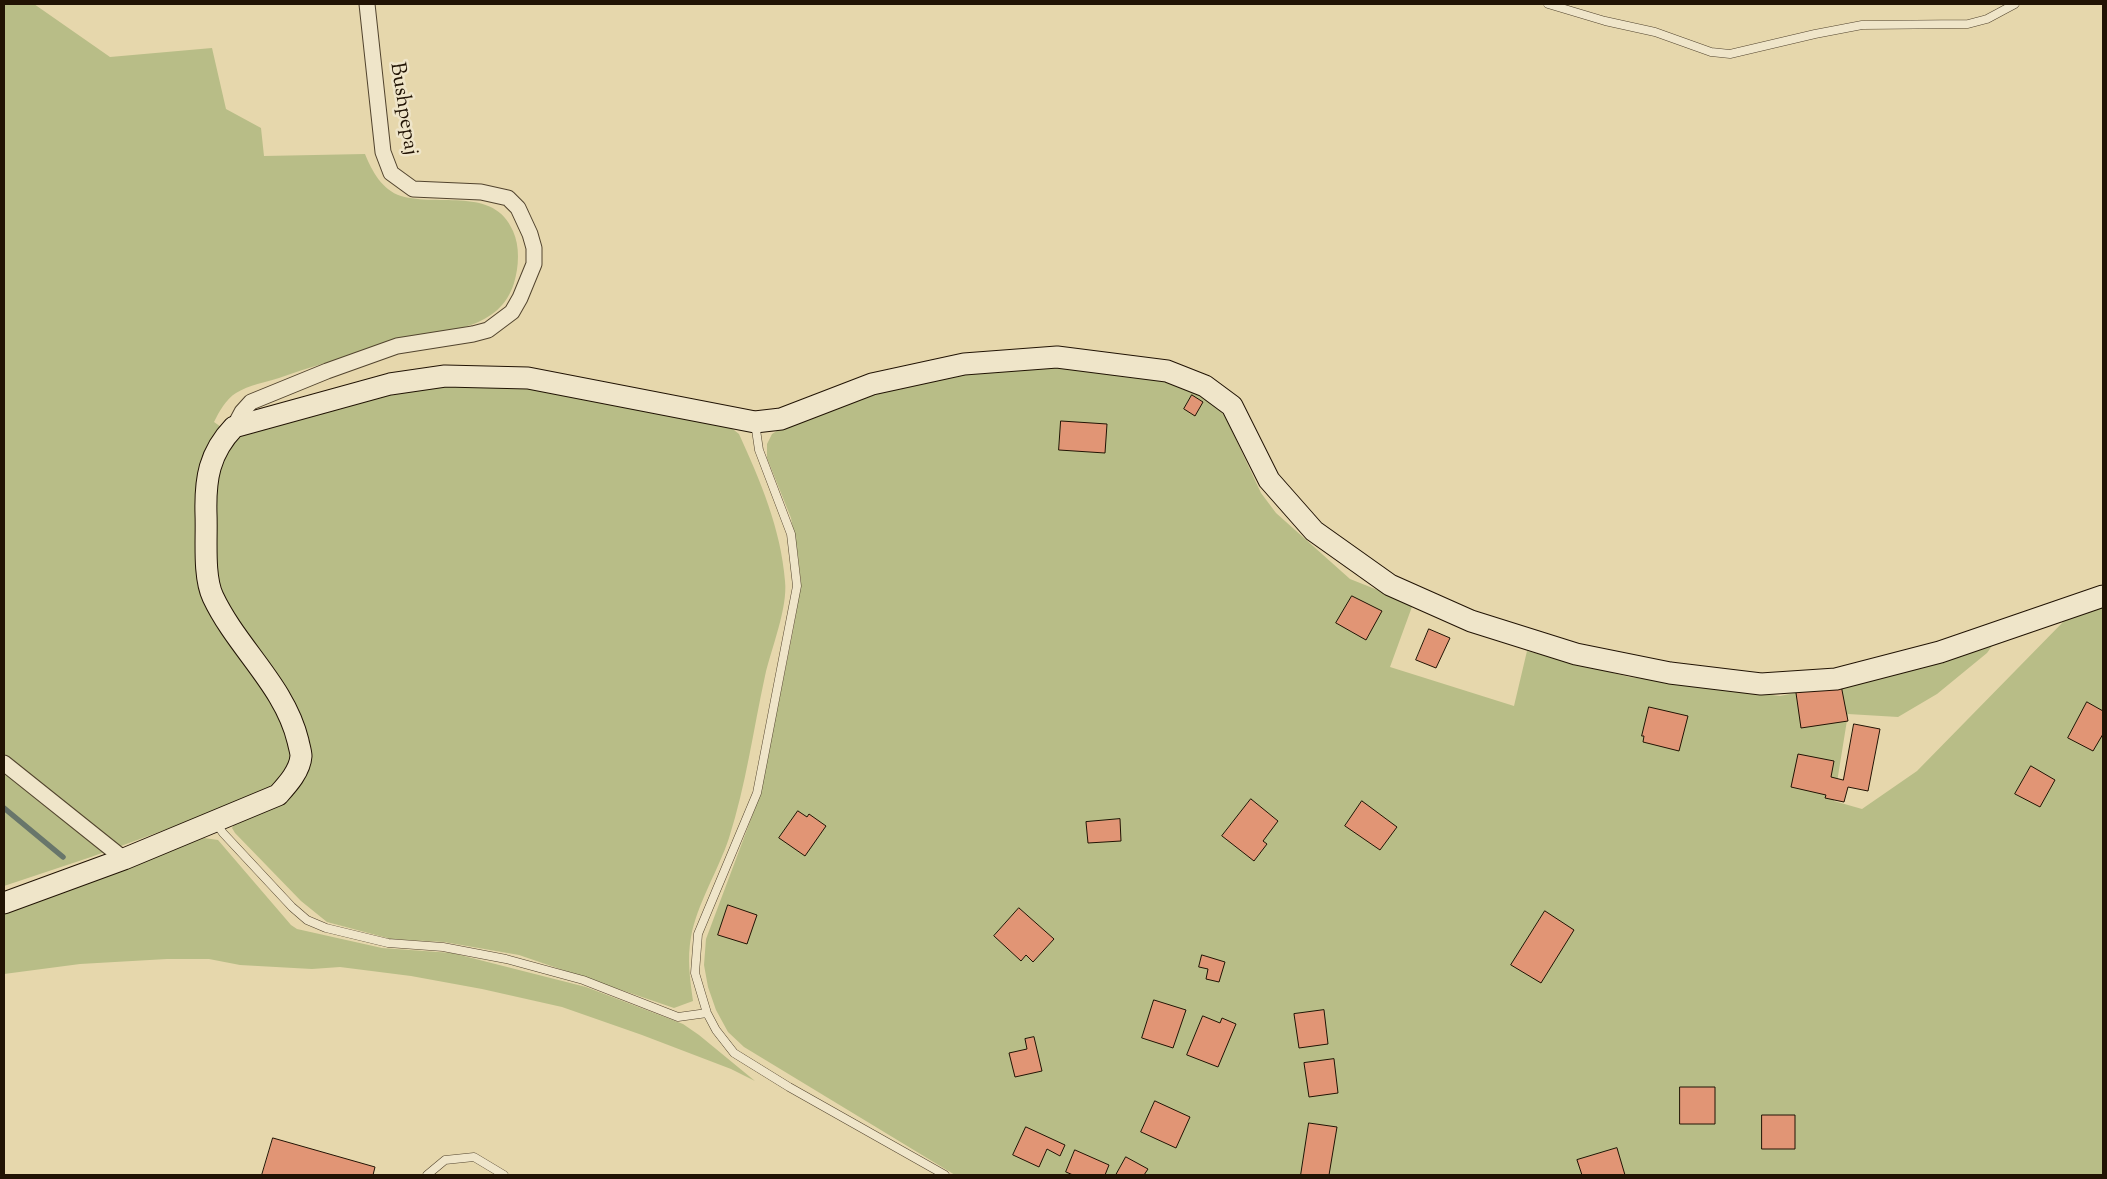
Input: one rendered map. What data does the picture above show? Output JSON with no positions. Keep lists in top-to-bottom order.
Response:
{
  "streets": {
    "street": ["Bushpepaj"]
  }
}
